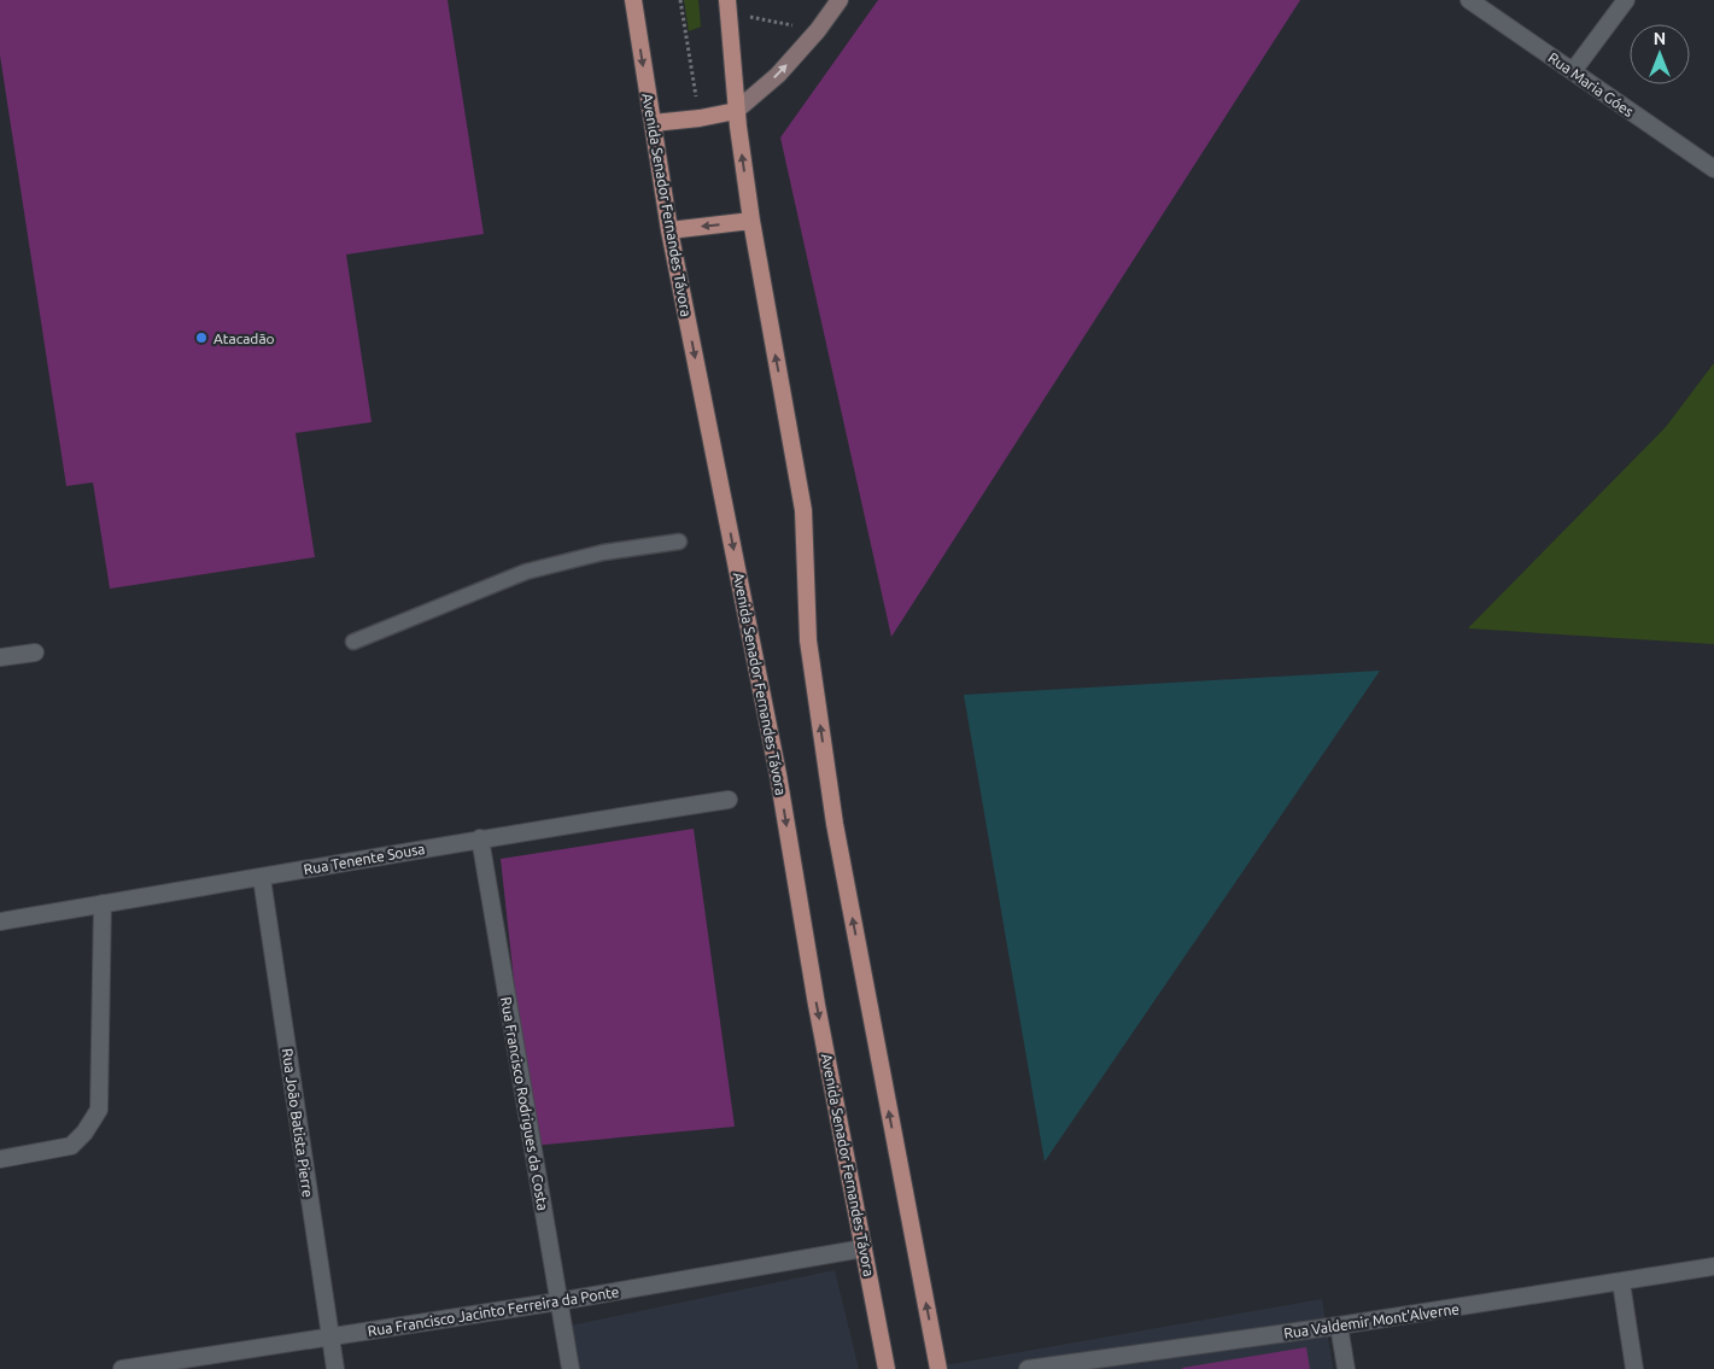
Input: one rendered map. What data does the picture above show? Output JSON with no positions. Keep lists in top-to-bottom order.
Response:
{
  "streets": {
    "main road": ["Avenida Senador Fernandes Távora"],
    "street": [
      "Rua Maria Góes",
      "Rua Tenente Sousa",
      "Rua Francisco Rodrigues da Costa",
      "Rua João Batista Pierre",
      "Rua Francisco Jacinto Ferreira da Ponte",
      "Rua Valdemir Mont'Alverne"
    ]
  },
  "crossings": [
    ["Avenida Senador Fernandes Távora", "Rua Francisco Jacinto Ferreira da Ponte"],
    ["Rua Tenente Sousa", "Rua Francisco Rodrigues da Costa"],
    ["Rua Tenente Sousa", "Rua João Batista Pierre"],
    ["Rua Francisco Rodrigues da Costa", "Rua Francisco Jacinto Ferreira da Ponte"],
    ["Rua João Batista Pierre", "Rua Francisco Jacinto Ferreira da Ponte"]
  ],
  "places": ["Atacadão"],
  "north": "top"
}
